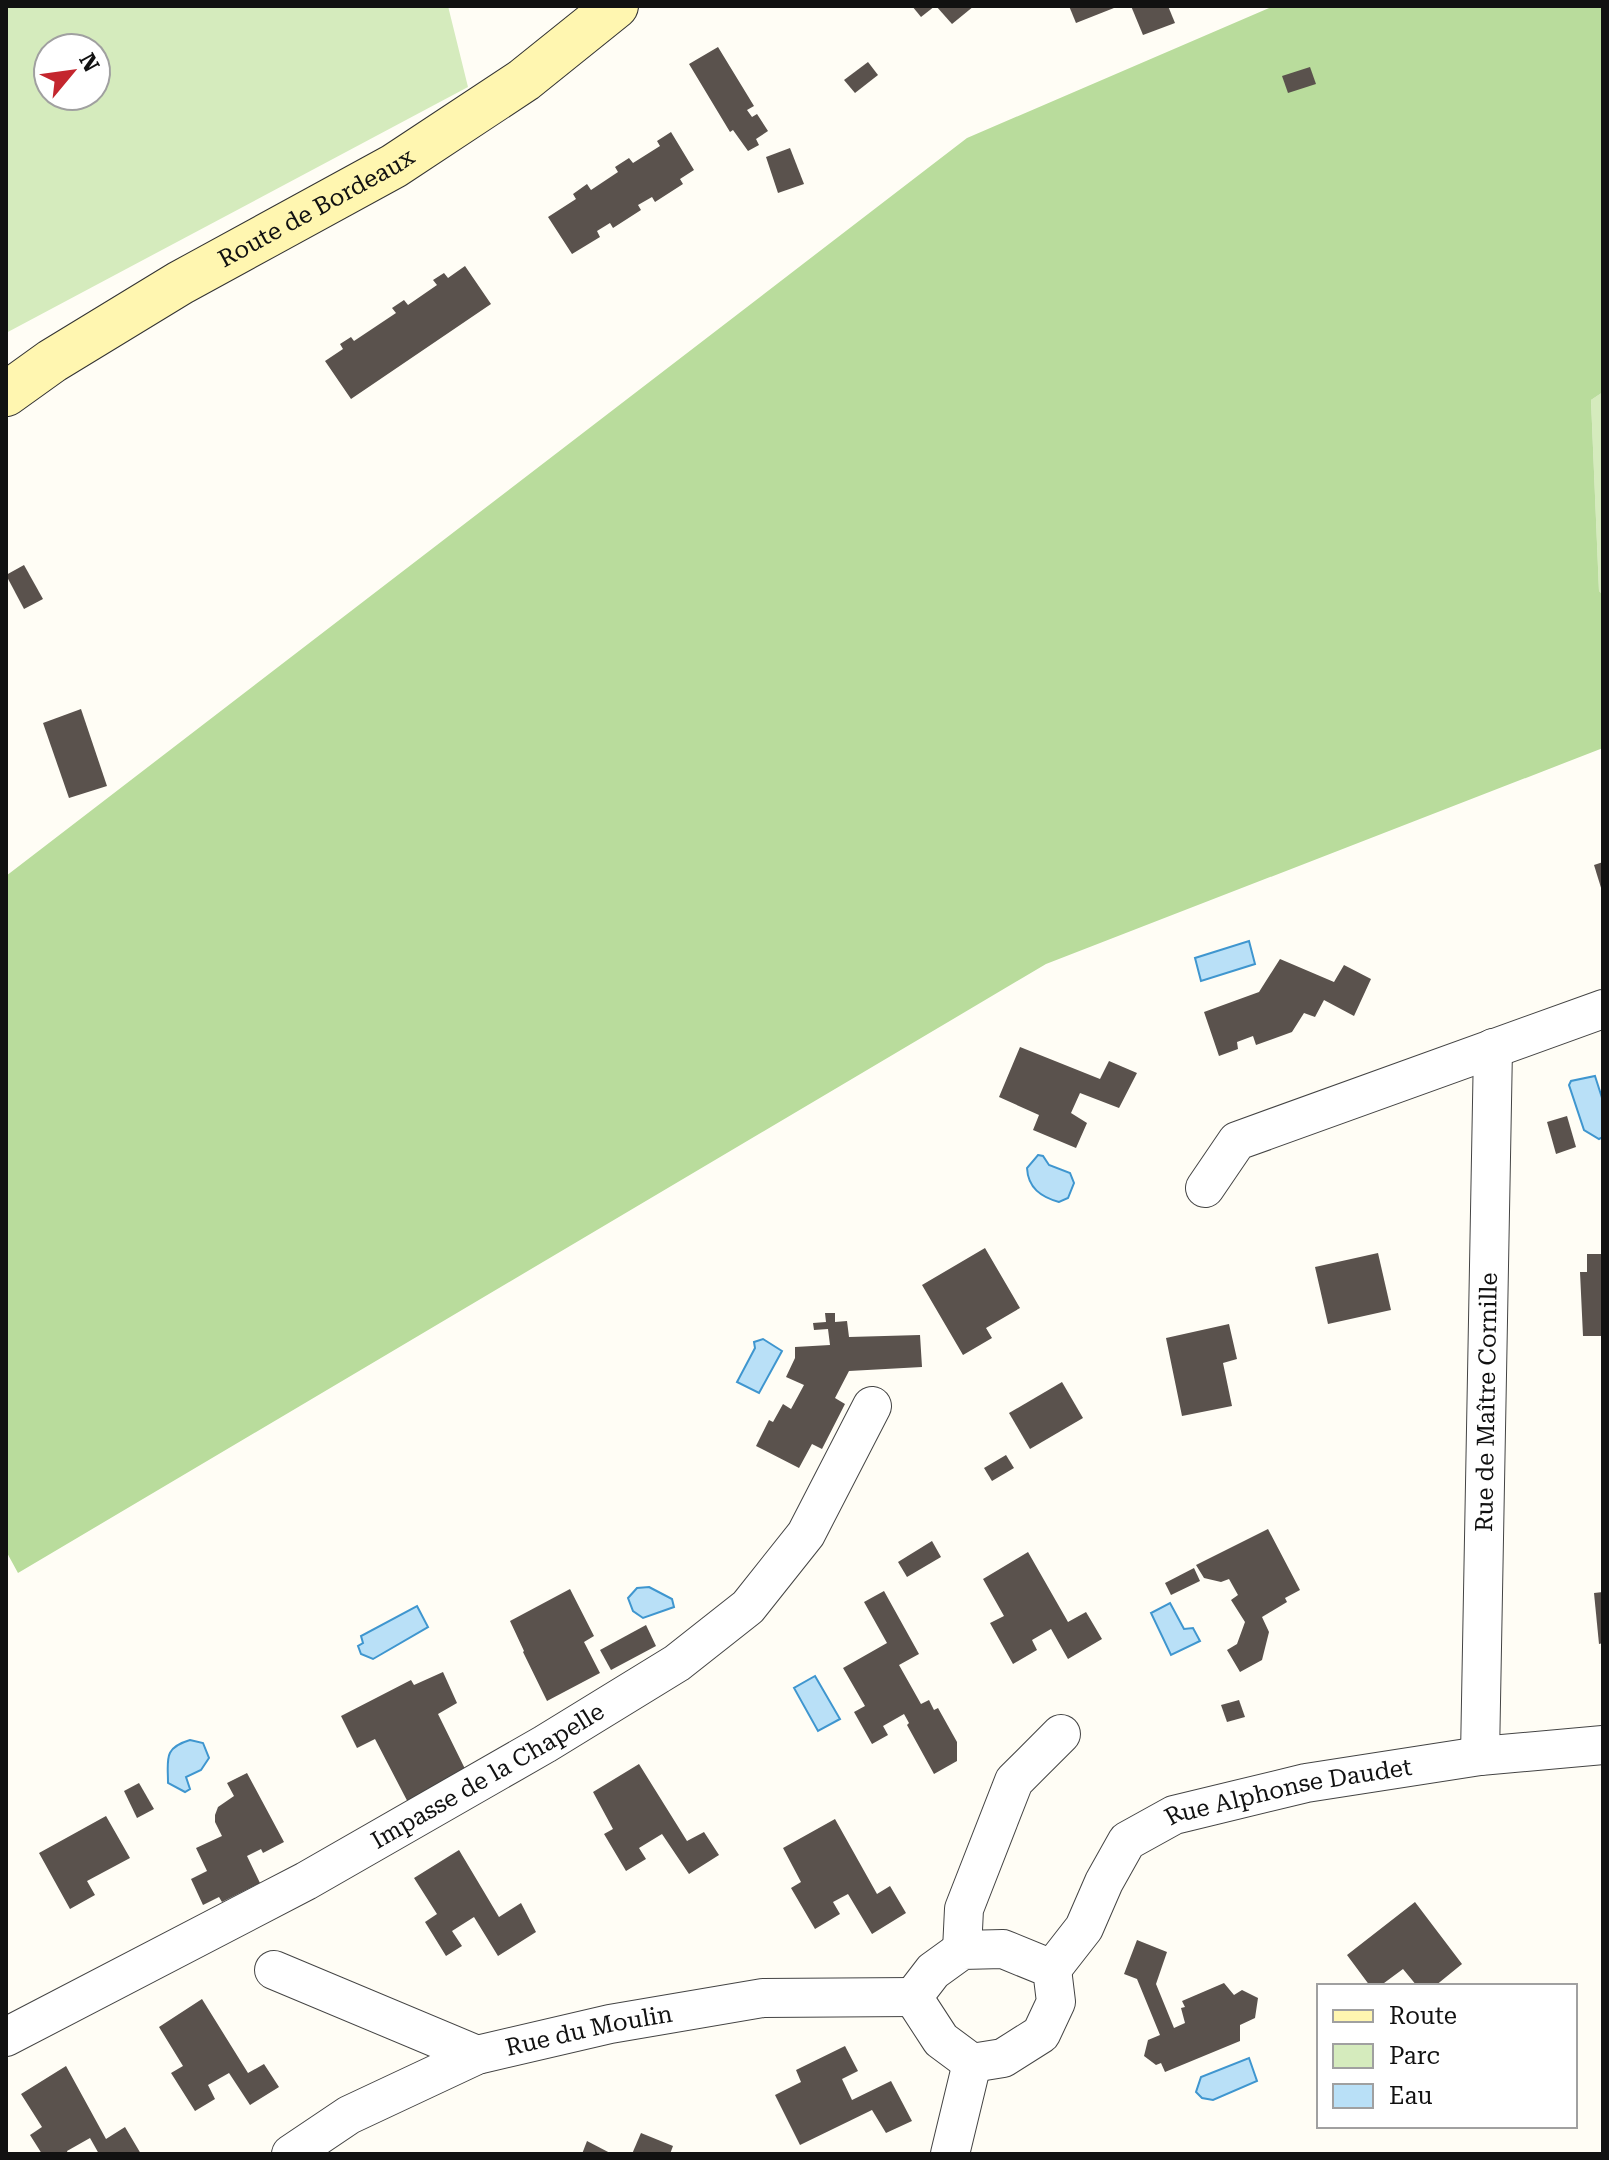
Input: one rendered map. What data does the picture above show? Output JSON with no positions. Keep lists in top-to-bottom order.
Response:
{
  "streets": {
    "street": [
      "Route de Bordeaux",
      "Rue de Maître Cornille",
      "Impasse de la Chapelle",
      "Rue Alphonse Daudet",
      "Rue du Moulin"
    ]
  },
  "crossings": [
    ["Rue de Maître Cornille", "Rue Alphonse Daudet"],
    ["Rue Alphonse Daudet", "Rue du Moulin"]
  ],
  "legend": ["Route", "Parc", "Eau"],
  "north": "top right"
}
